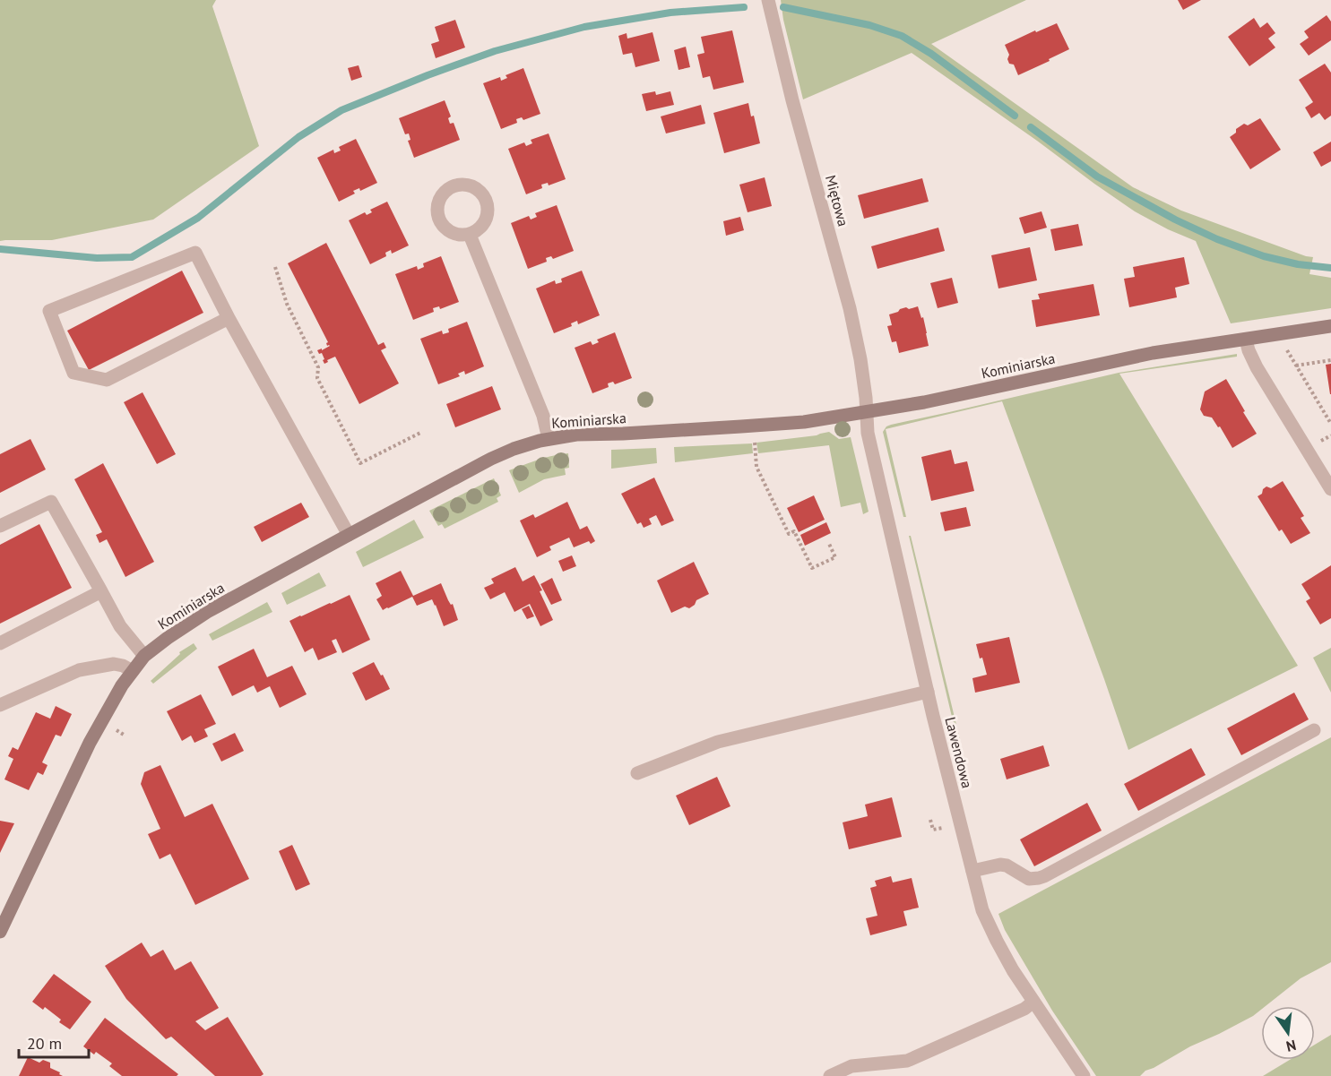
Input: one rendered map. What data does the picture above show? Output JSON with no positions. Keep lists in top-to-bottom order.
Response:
{
  "streets": {
    "street": ["Miętowa", "Kominiarska", "Lawendowa"]
  },
  "crossings": [
    ["Miętowa", "Kominiarska"],
    ["Miętowa", "Lawendowa"],
    ["Kominiarska", "Lawendowa"]
  ],
  "scale_bar": "20 m",
  "north": "bottom"
}
